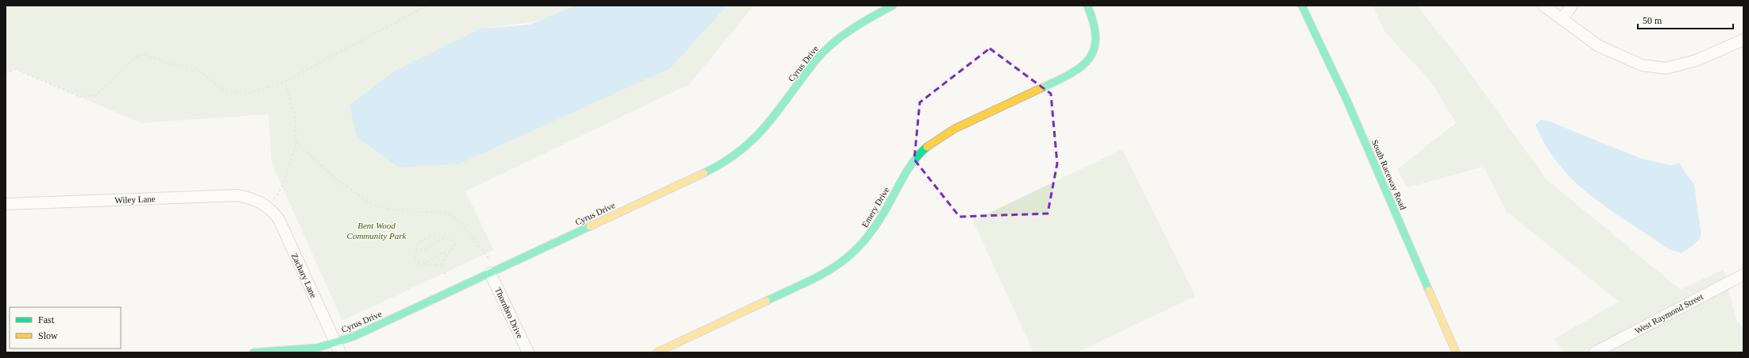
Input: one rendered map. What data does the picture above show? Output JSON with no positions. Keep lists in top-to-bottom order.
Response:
{
  "streets": {
    "street": [
      "Cyrus Drive",
      "South Raceway Road",
      "Wiley Lane",
      "Emery Drive",
      "Zachary Lane",
      "Thornbro Drive",
      "West Raymond Street"
    ]
  },
  "crossings": [
    ["Cyrus Drive", "Zachary Lane"],
    ["Cyrus Drive", "Thornbro Drive"],
    ["Wiley Lane", "Zachary Lane"]
  ],
  "parks": ["Bent Wood Community Park"],
  "legend": ["Fast", "Slow"],
  "scale_bar": "50 m"
}
